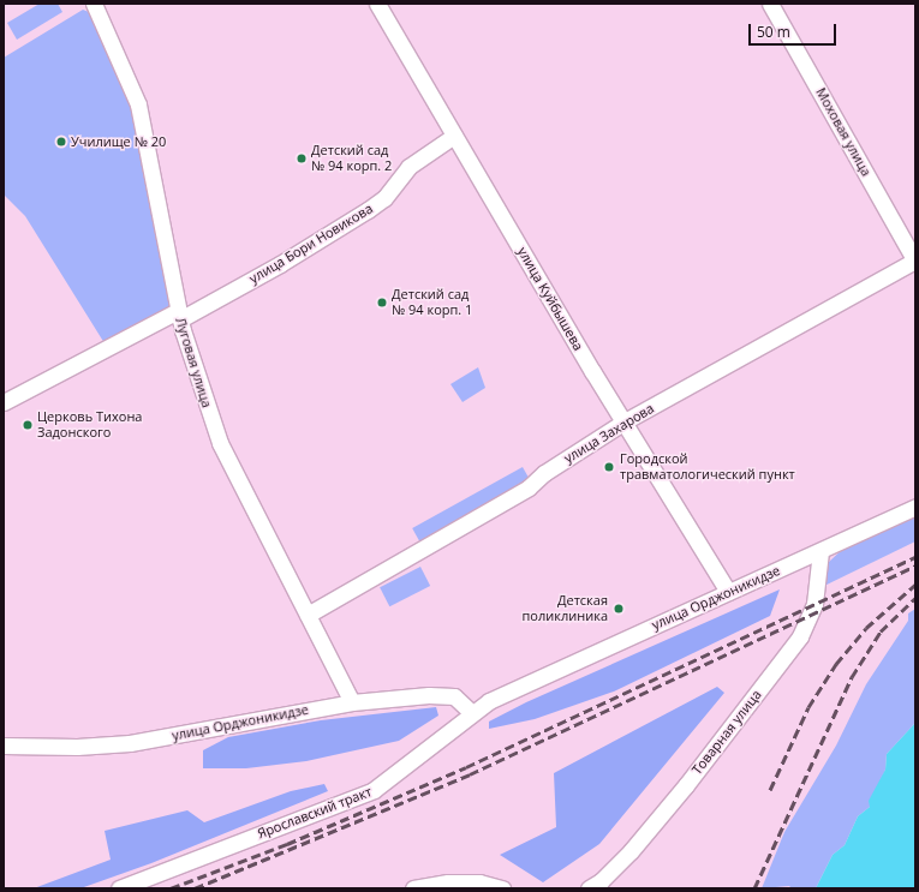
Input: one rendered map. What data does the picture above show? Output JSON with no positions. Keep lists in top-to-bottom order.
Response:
{
  "streets": {
    "street": [
      "Моховая улица",
      "улица Бори Новикова",
      "улица Куйбышева",
      "Луговая улица",
      "улица Захарова",
      "улица Орджоникидзе",
      "Товарная улица",
      "Ярославский тракт"
    ]
  },
  "crossings": [
    ["Моховая улица", "улица Захарова"],
    ["улица Бори Новикова", "улица Куйбышева"],
    ["улица Бори Новикова", "Луговая улица"],
    ["улица Куйбышева", "улица Захарова"],
    ["улица Куйбышева", "улица Орджоникидзе"],
    ["Луговая улица", "улица Захарова"],
    ["Луговая улица", "улица Орджоникидзе"],
    ["улица Орджоникидзе", "Товарная улица"],
    ["улица Орджоникидзе", "Ярославский тракт"]
  ],
  "places": [
    "Училище № 20",
    "Детский сад № 94 корп. 2",
    "Детский сад № 94 корп. 1",
    "Церковь Тихона Задонского",
    "Городской травматологический пункт",
    "Детская поликлиника"
  ],
  "scale_bar": "50 m"
}
